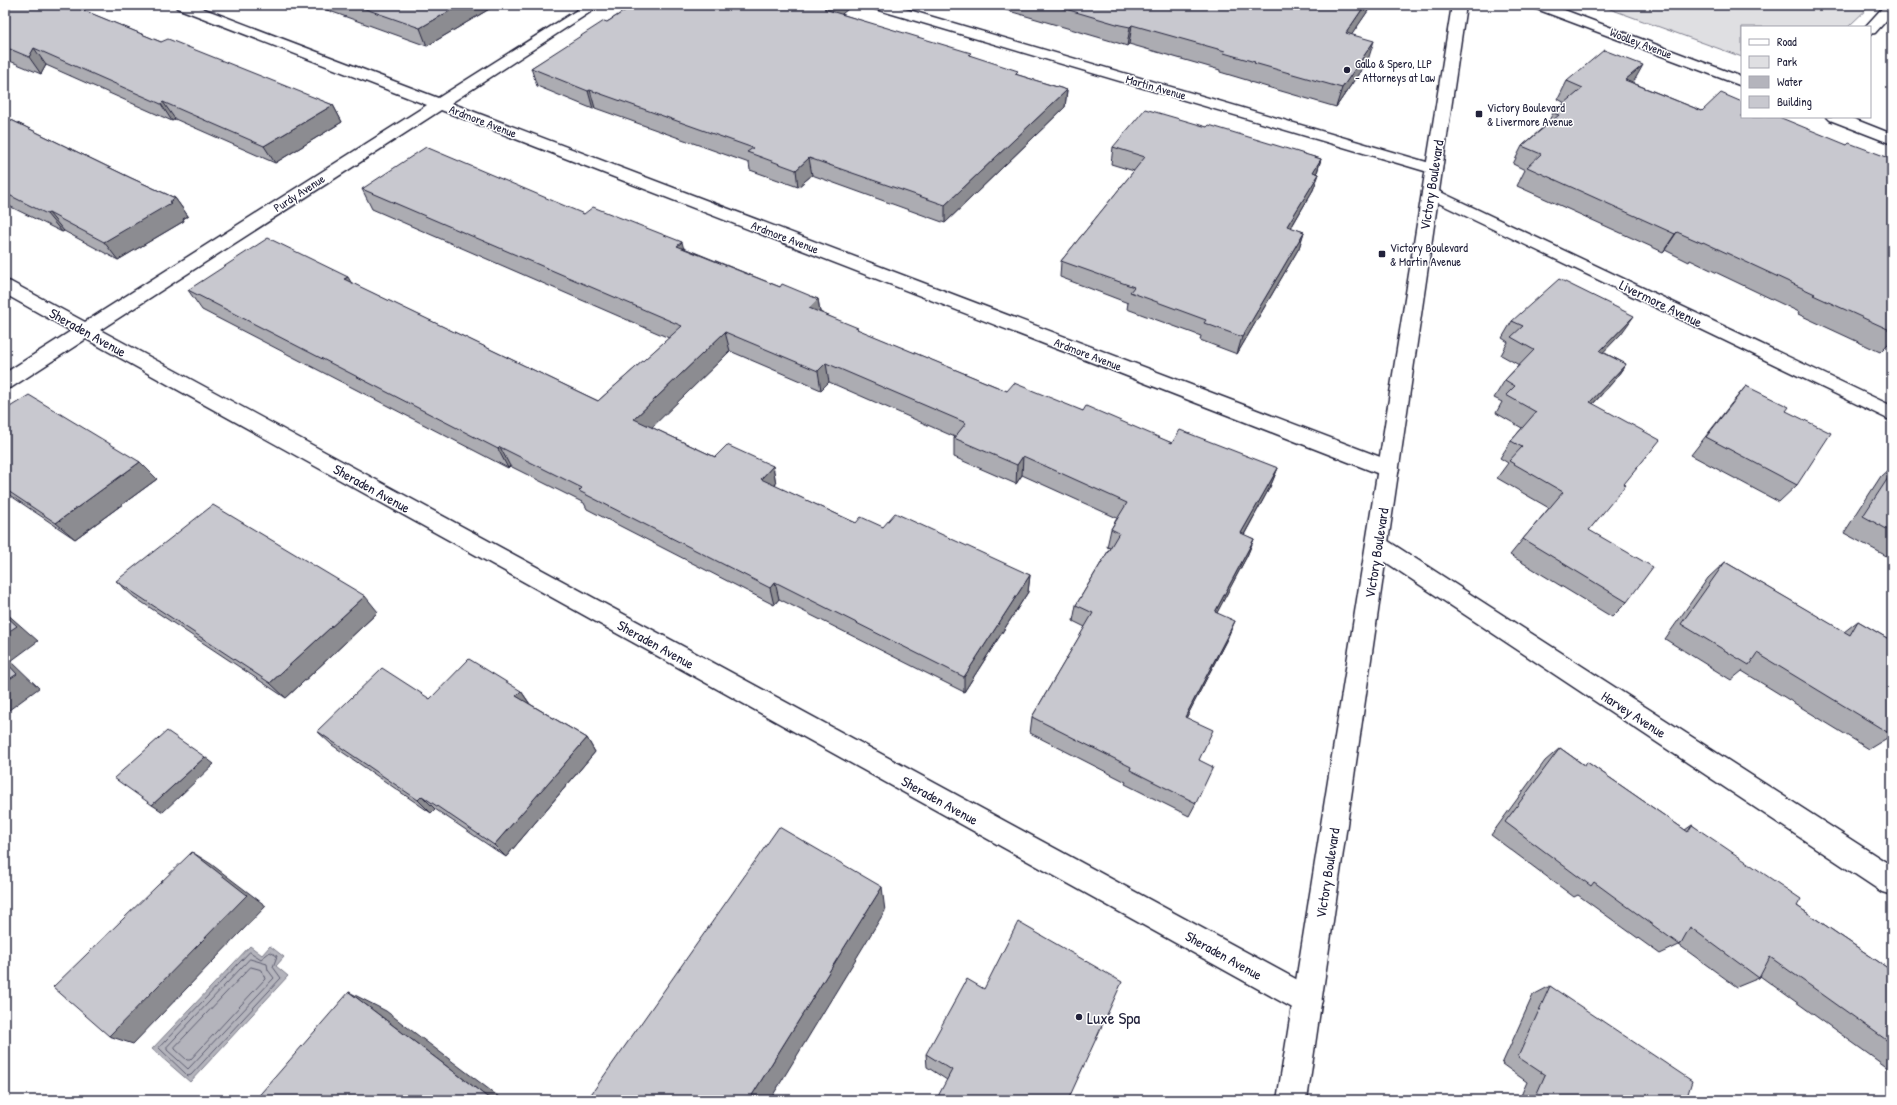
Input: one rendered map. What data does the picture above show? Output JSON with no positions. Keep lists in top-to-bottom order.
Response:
{
  "streets": {
    "street": [
      "Woolley Avenue",
      "Martin Avenue",
      "Ardmore Avenue",
      "Victory Boulevard",
      "Purdy Avenue",
      "Livermore Avenue",
      "Sheraden Avenue",
      "Harvey Avenue"
    ]
  },
  "crossings": [
    ["Martin Avenue", "Victory Boulevard"],
    ["Ardmore Avenue", "Victory Boulevard"],
    ["Ardmore Avenue", "Purdy Avenue"],
    ["Victory Boulevard", "Livermore Avenue"],
    ["Victory Boulevard", "Sheraden Avenue"],
    ["Victory Boulevard", "Harvey Avenue"],
    ["Purdy Avenue", "Sheraden Avenue"]
  ],
  "places": {
    "other": ["Gallo & Spero, LLP - Attorneys at Law", "Luxe Spa"],
    "transit": ["Victory Boulevard & Livermore Avenue", "Victory Boulevard & Martin Avenue"]
  },
  "legend": [
    "Road",
    "Park",
    "Water",
    "Building"
  ]
}
